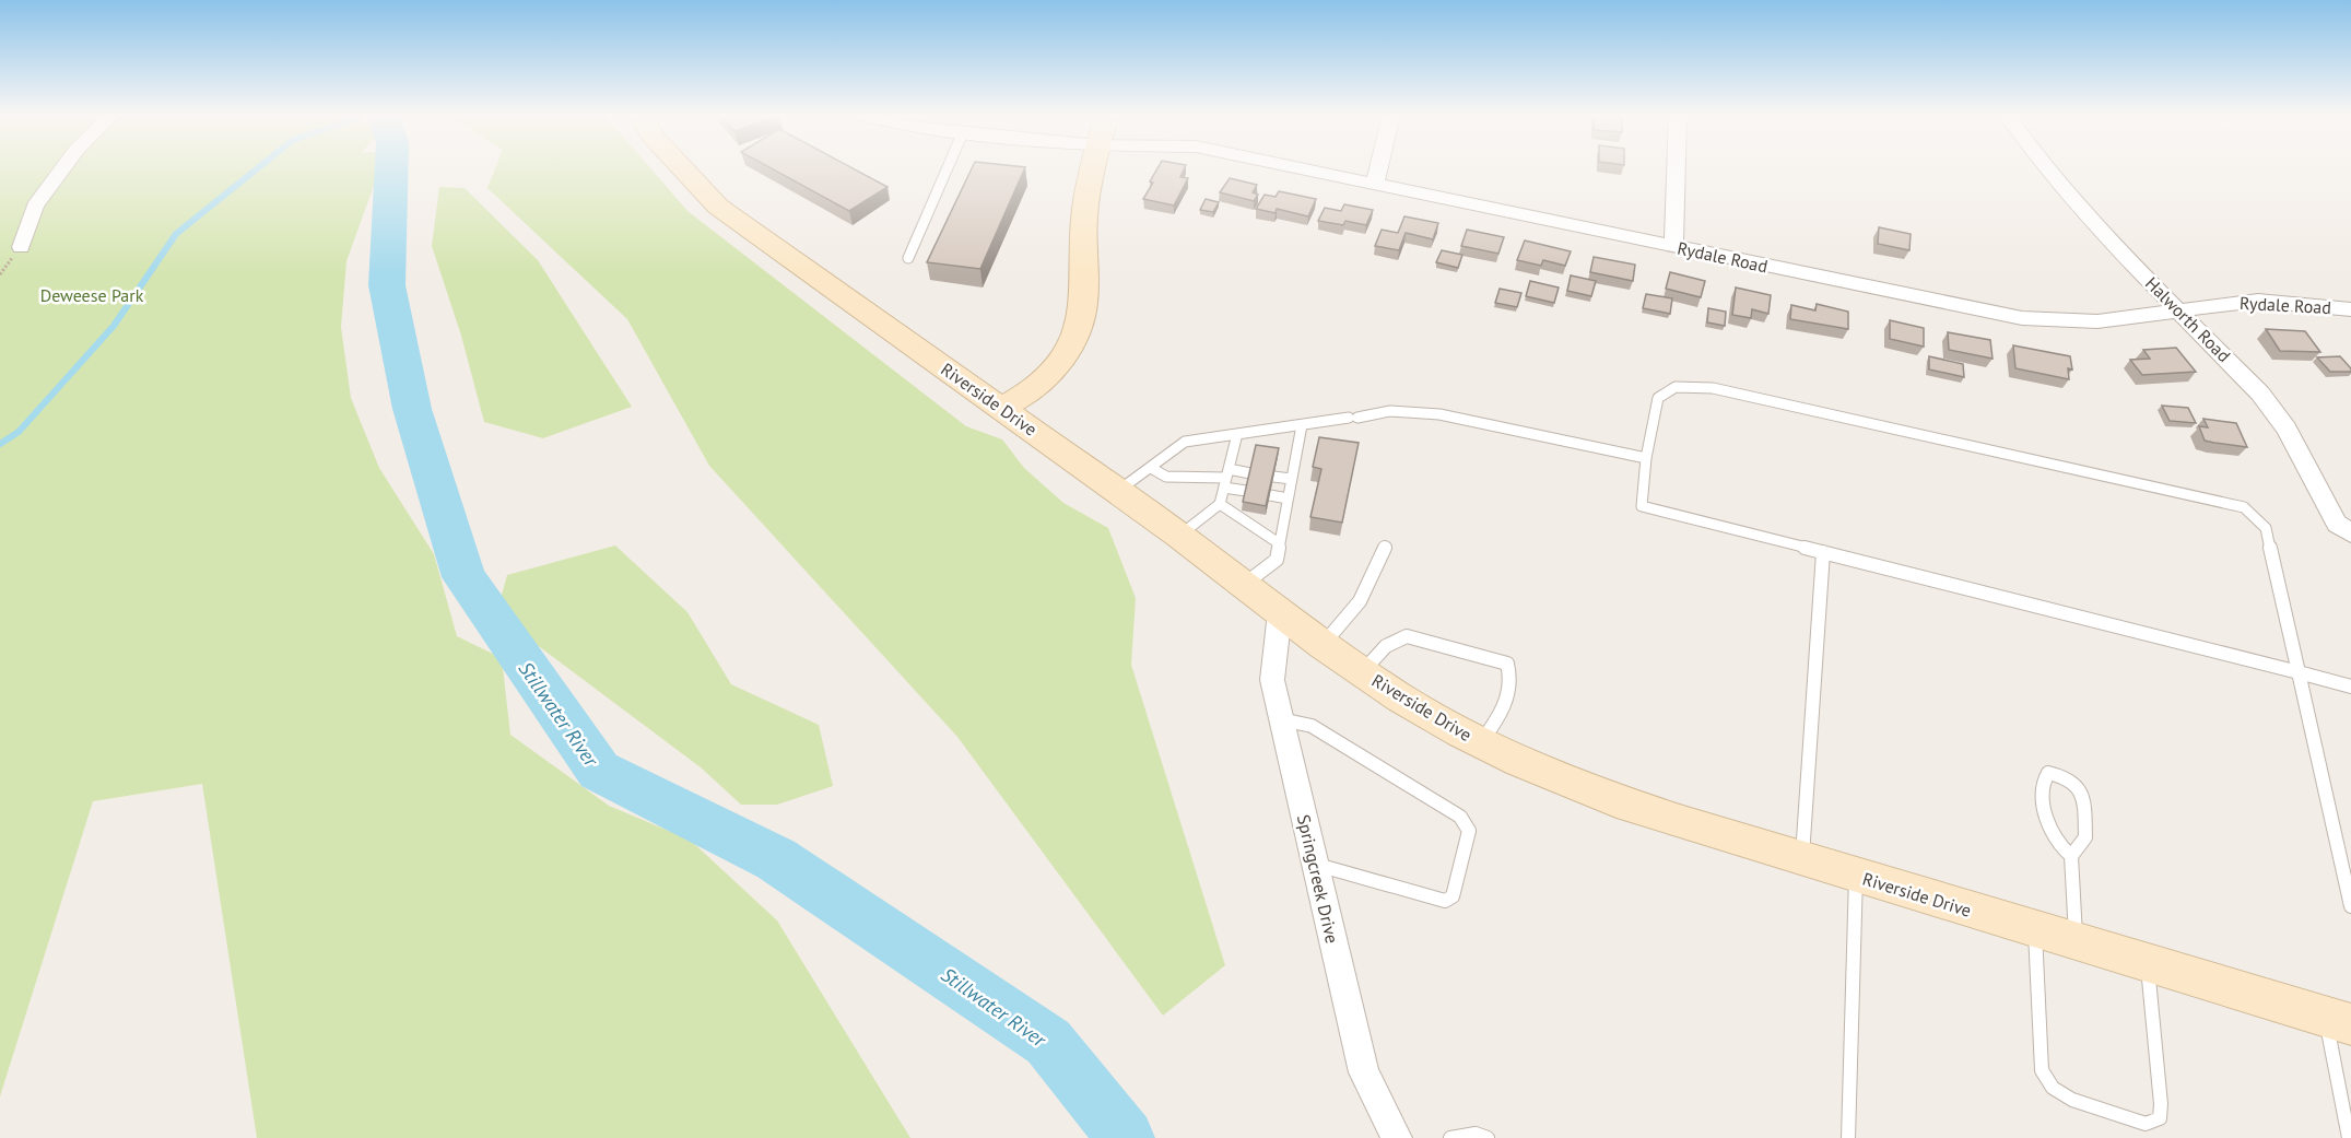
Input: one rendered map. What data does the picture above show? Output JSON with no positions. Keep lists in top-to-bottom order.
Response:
{
  "streets": {
    "main road": ["Riverside Drive"],
    "street": ["Rydale Road", "Halworth Road", "Springcreek Drive"]
  },
  "crossings": [
    ["Rydale Road", "Halworth Road"],
    ["Riverside Drive", "Springcreek Drive"]
  ],
  "water": ["Stillwater River"],
  "parks": ["Deweese Park"]
}
